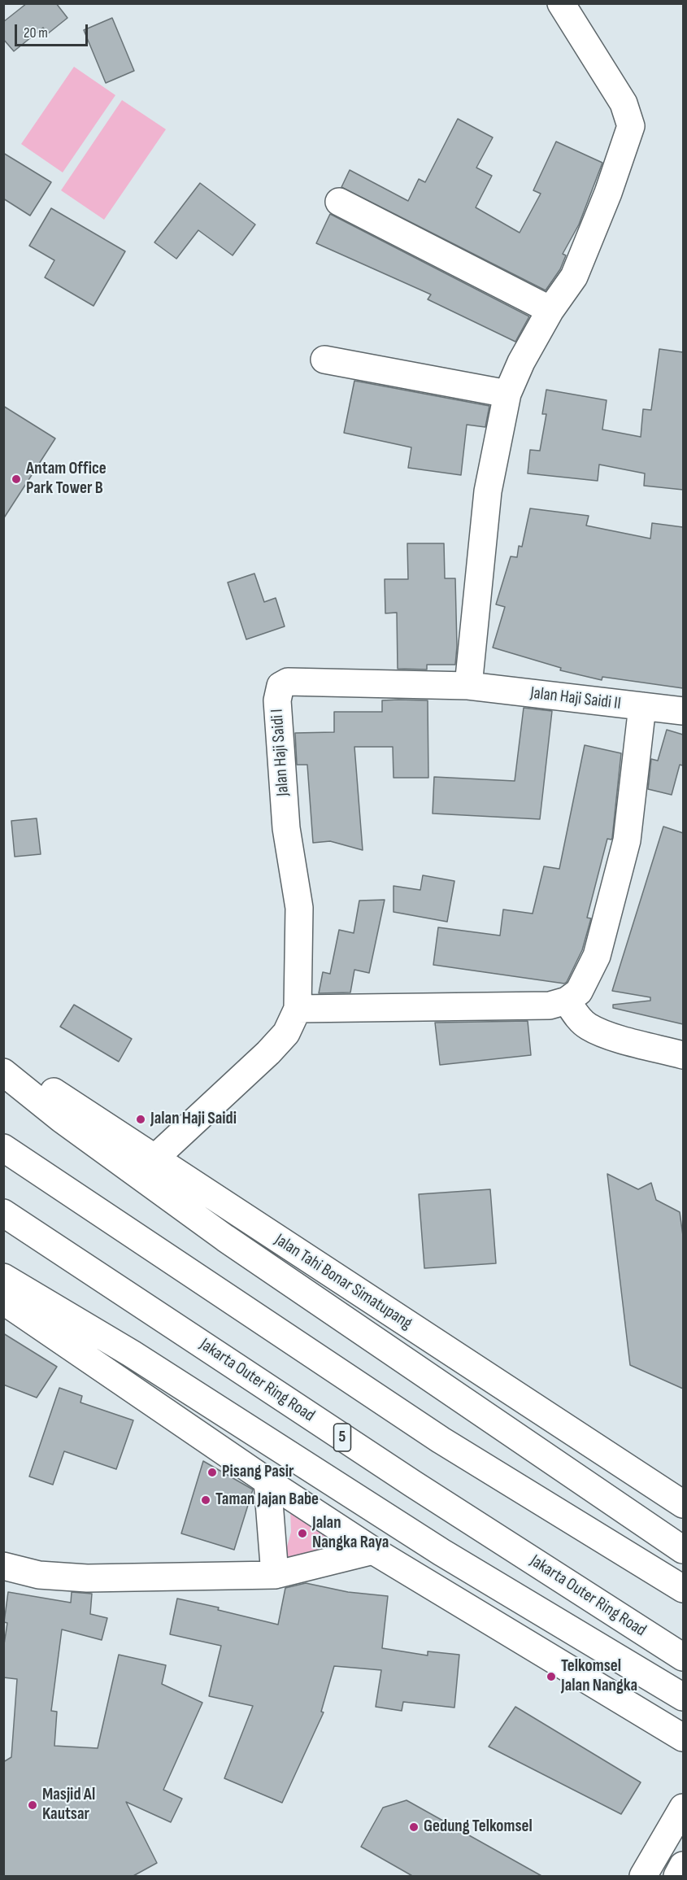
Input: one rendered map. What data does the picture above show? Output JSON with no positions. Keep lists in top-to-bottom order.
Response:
{
  "streets": {
    "main road": [
      "Jalan Haji Saidi II",
      "Jalan Haji Saidi I",
      "Jalan Tahi Bonar Simatupang",
      "Jakarta Outer Ring Road",
      "5"
    ]
  },
  "crossings": [
    ["Jalan Haji Saidi II", "Jalan Haji Saidi I"]
  ],
  "places": [
    "Antam Office Park Tower B",
    "Jalan Haji Saidi",
    "Pisang Pasir",
    "Taman Jajan Babe",
    "Jalan Nangka Raya",
    "Telkomsel Jalan Nangka",
    "Masjid Al Kautsar",
    "Gedung Telkomsel"
  ],
  "scale_bar": "20 m"
}
